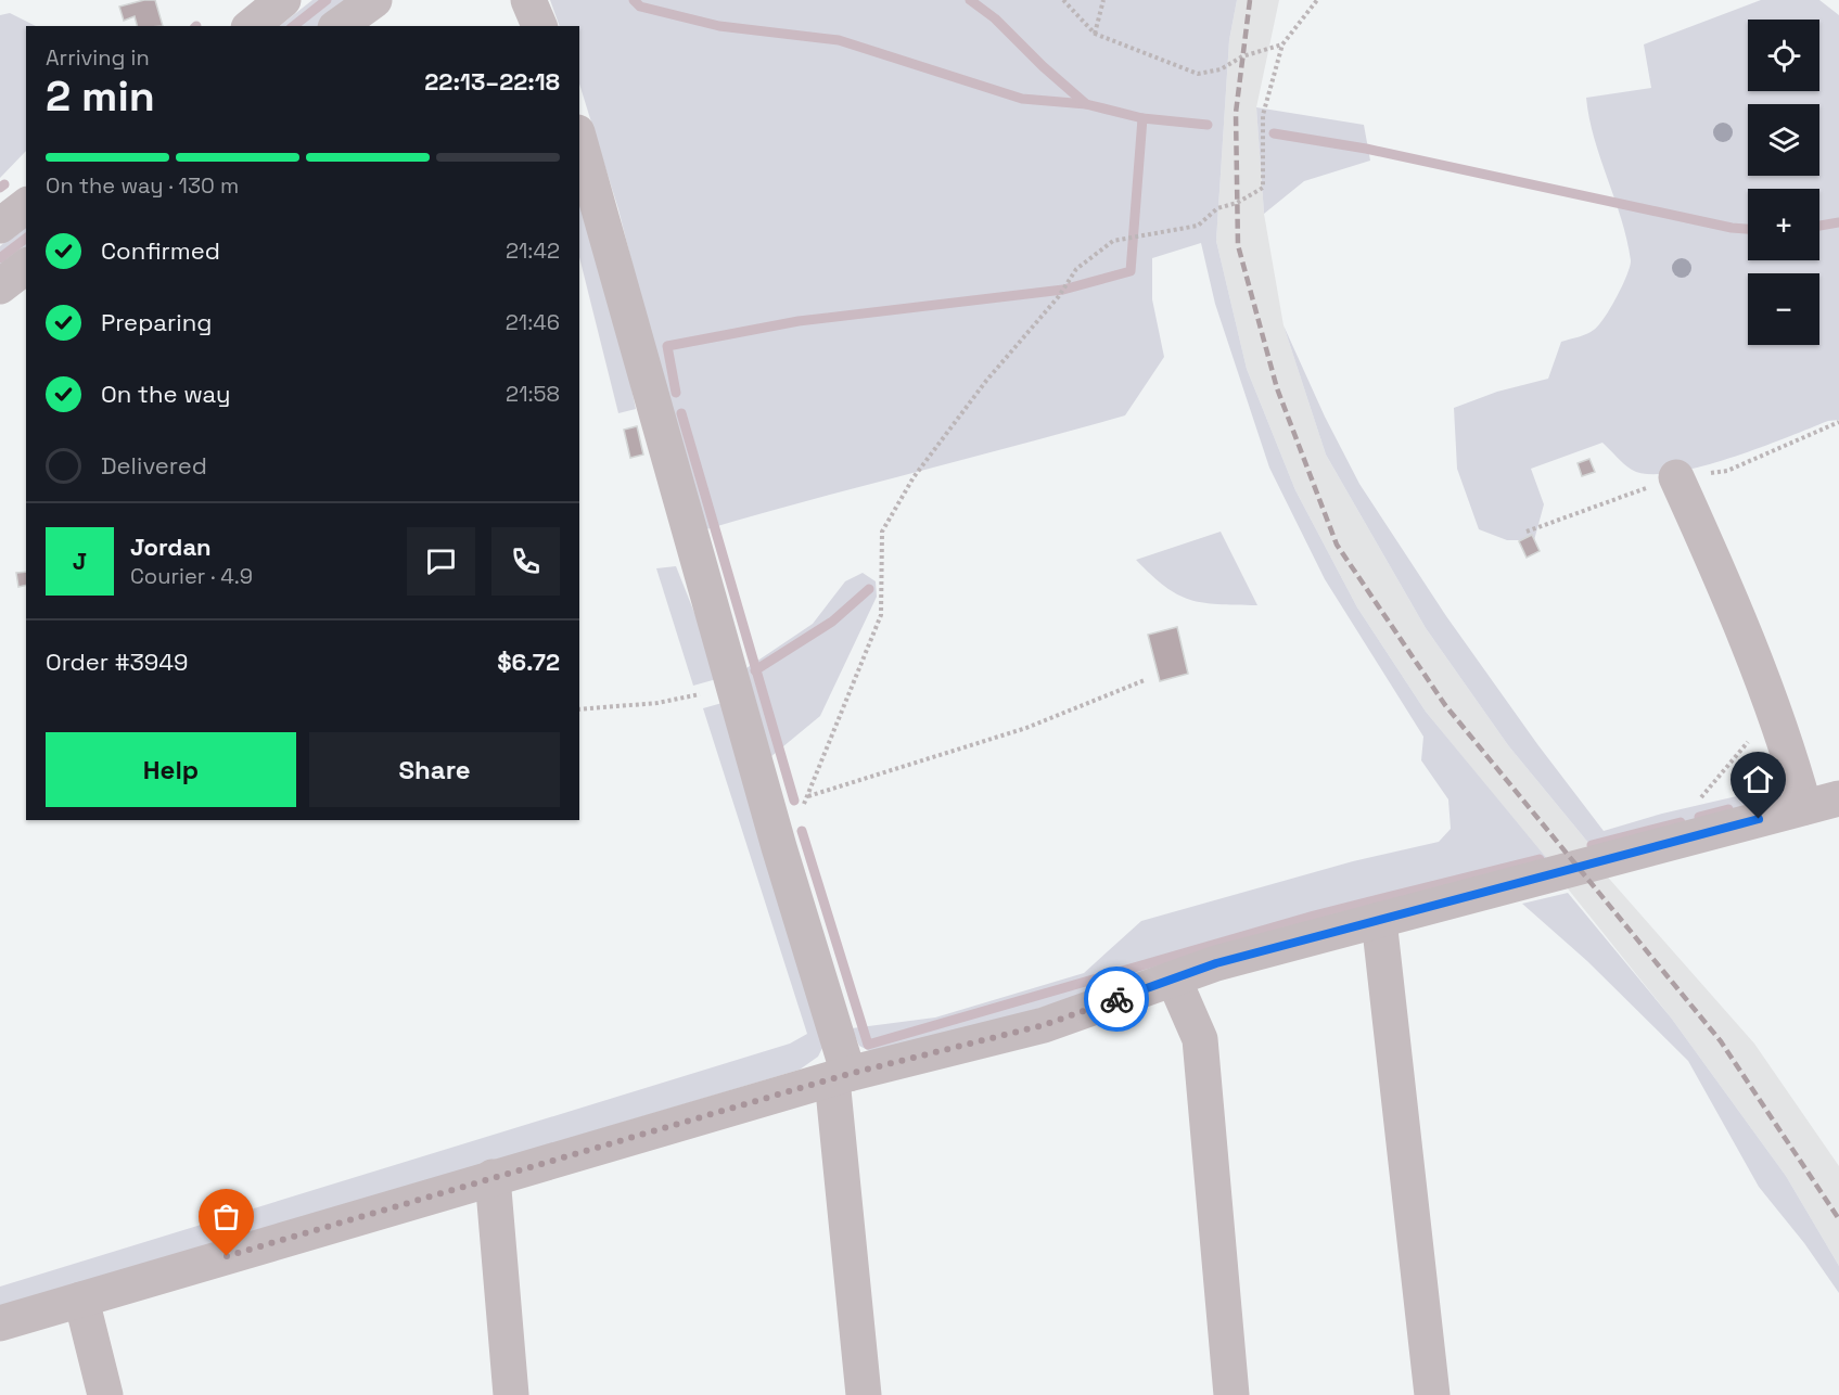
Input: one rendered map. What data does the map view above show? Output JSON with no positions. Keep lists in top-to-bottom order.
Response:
{
  "page": {
    "map_buttons": ["+", "−"],
    "heading": ["2 min", "Arriving in", "22:13–22:18"],
    "panel": [
      "Jordan",
      "Courier · 4.9",
      "Order #3949",
      "$6.72"
    ],
    "bar": "On the way · 130 m",
    "list": [
      ["Confirmed", "21:42"],
      ["Preparing", "21:46"],
      ["On the way", "21:58"],
      "Delivered"
    ],
    "round": "J",
    "buttons": ["Help", "Share"]
  }
}
